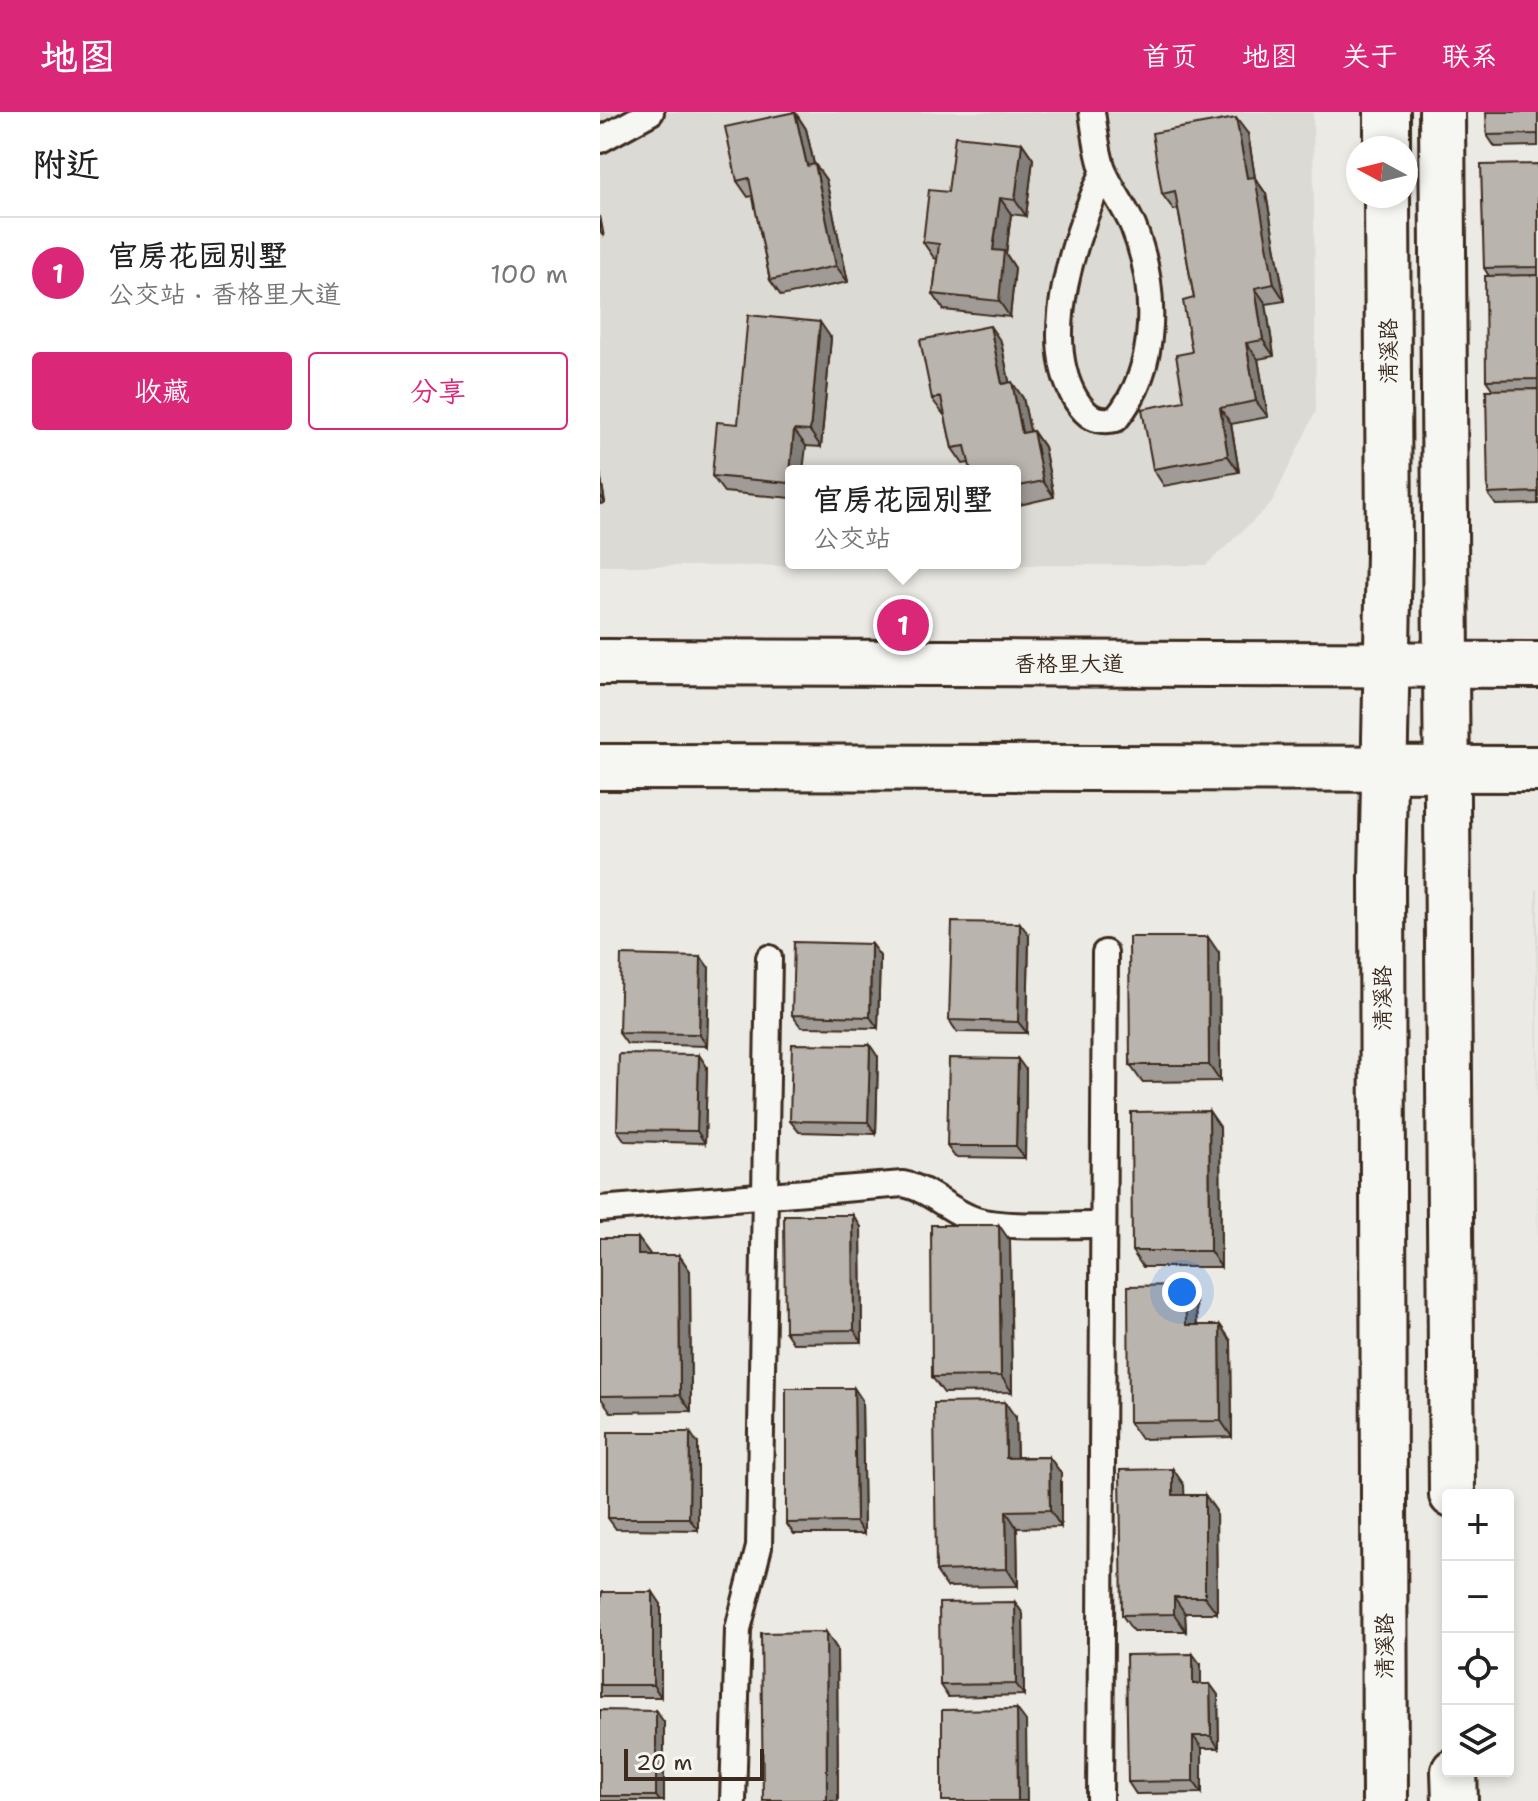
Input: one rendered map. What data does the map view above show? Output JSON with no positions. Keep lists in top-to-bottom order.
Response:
{
  "streets": {
    "street": ["清溪路", "香格里大道"]
  },
  "crossings": [
    ["清溪路", "香格里大道"]
  ],
  "scale_bar": "20 m",
  "north": "left",
  "page": {
    "header": "地图",
    "nav": [
      "首页",
      "地图",
      "关于",
      "联系"
    ],
    "heading": "附近",
    "list": [
      {
        "mark": "1",
        "name": "官房花园别墅",
        "note": "公交站 · 香格里大道",
        "value": "100 m"
      }
    ],
    "buttons": ["收藏", "分享"],
    "popup": ["官房花园别墅", "公交站"],
    "pins": "1",
    "map_buttons": ["+", "−"],
    "scale": "20 m"
  }
}
